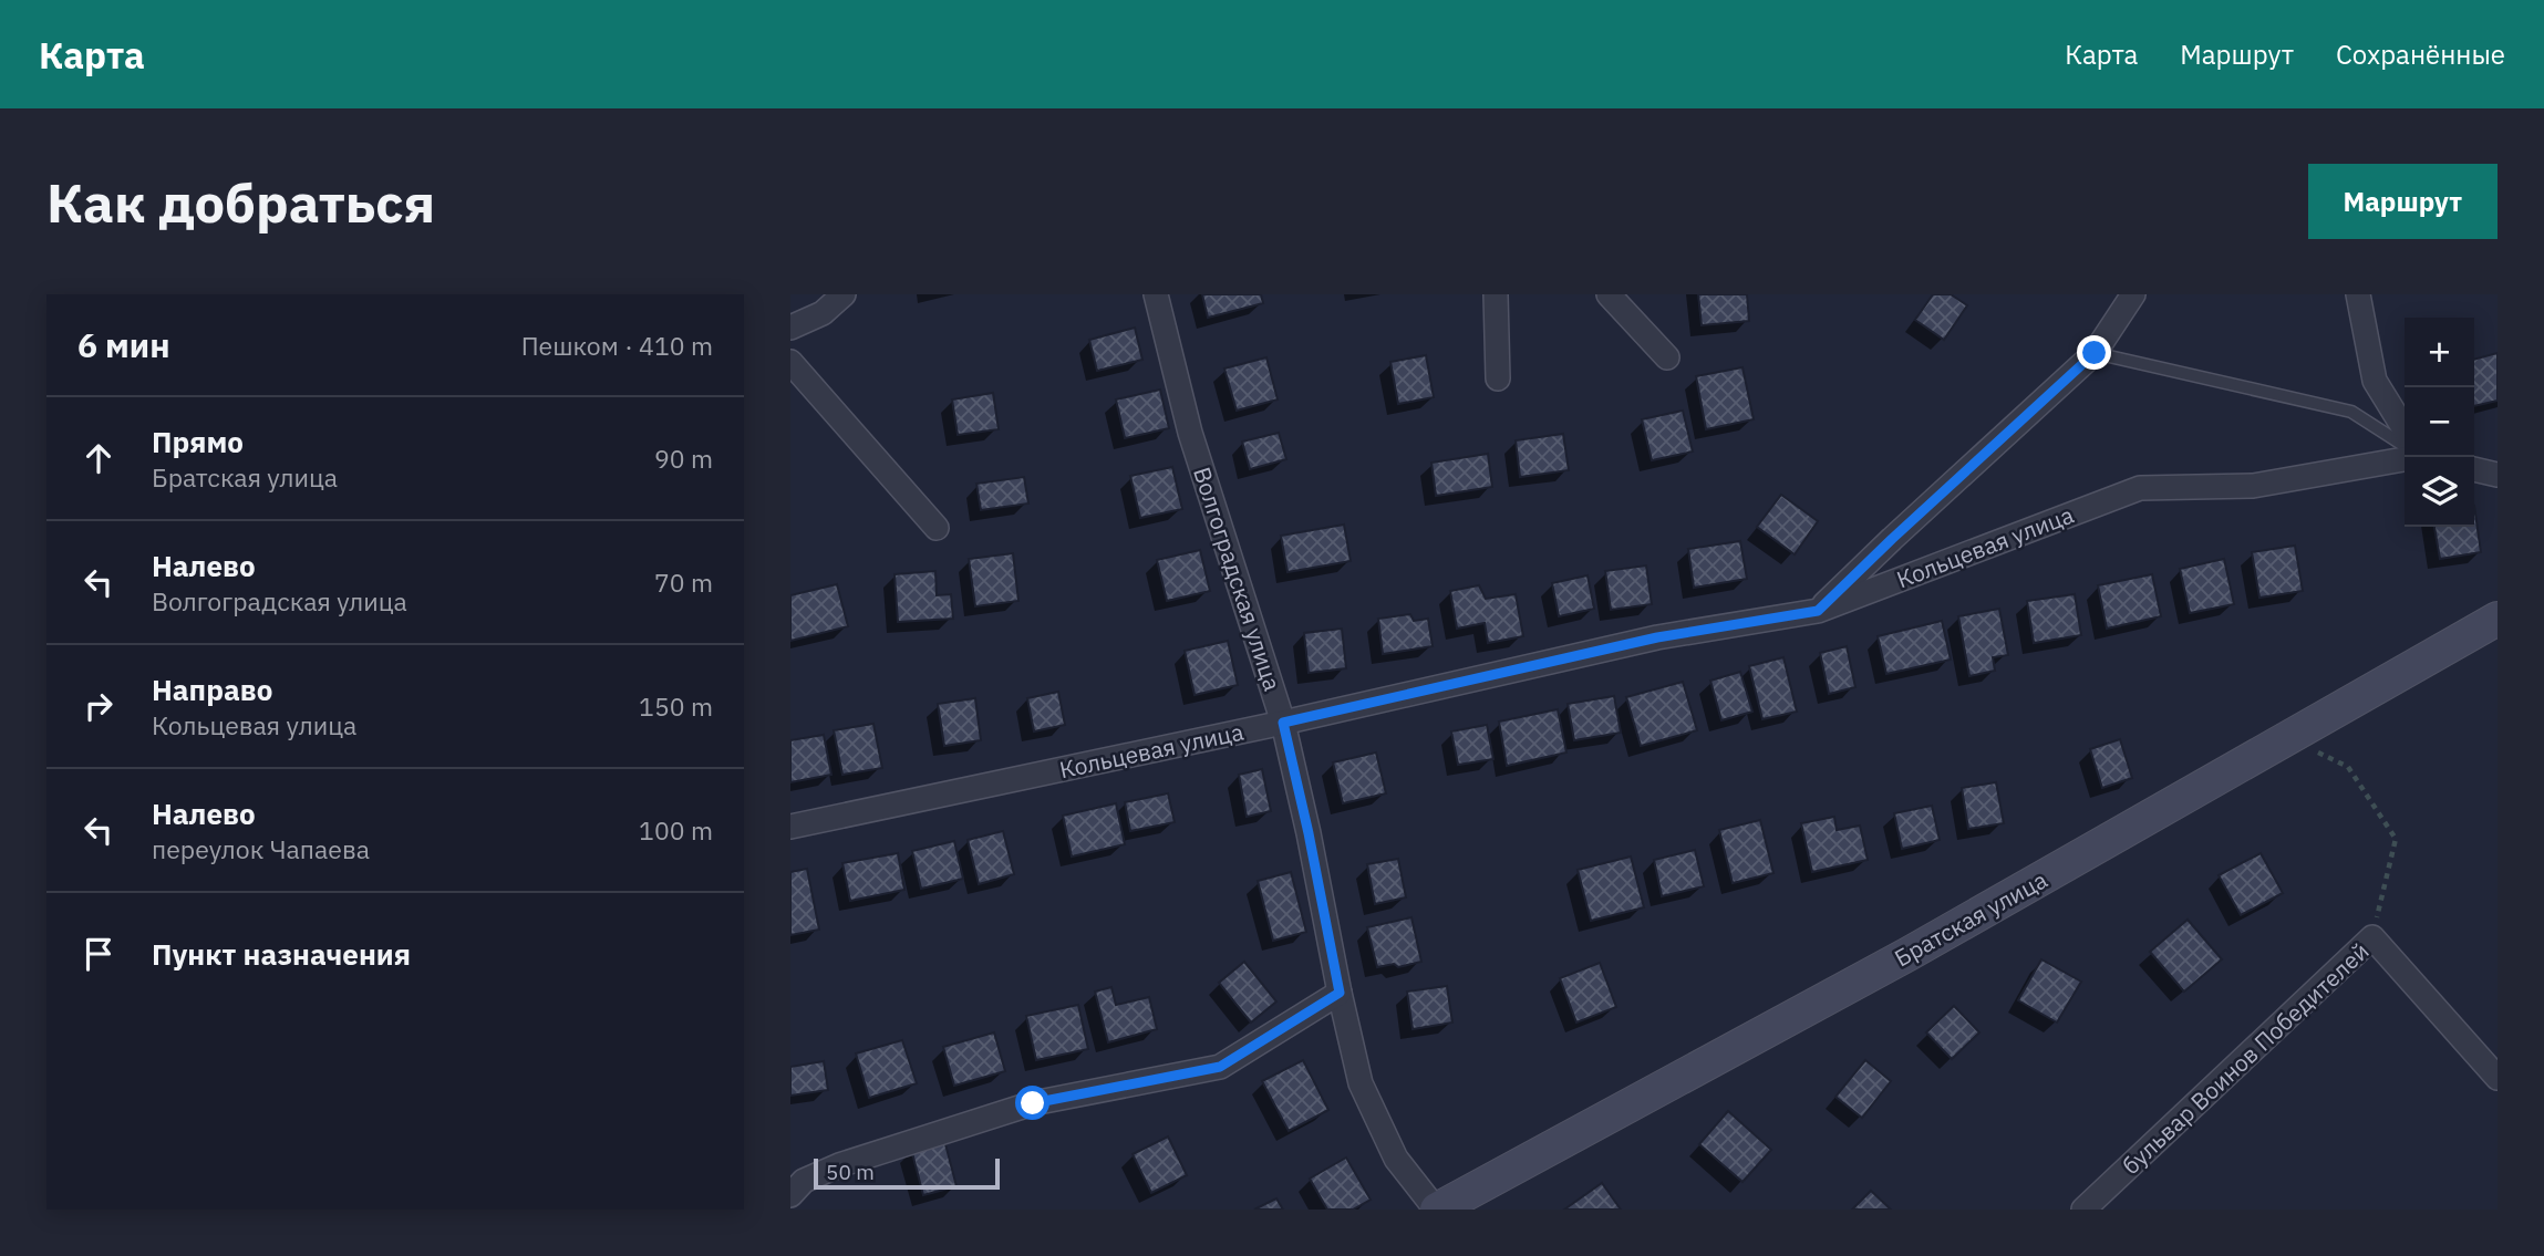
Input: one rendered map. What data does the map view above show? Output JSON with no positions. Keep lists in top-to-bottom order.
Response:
{
  "streets": {
    "main road": ["Братская улица"],
    "street": ["Кольцевая улица", "Волгоградская улица", "бульвар Воинов Победителей"]
  },
  "crossings": [
    ["Кольцевая улица", "Волгоградская улица"],
    ["Волгоградская улица", "Братская улица"]
  ],
  "scale_bar": "50 m",
  "page": {
    "header": "Карта",
    "nav": ["Карта", "Маршрут", "Сохранённые"],
    "buttons": "Маршрут",
    "title": "Как добраться",
    "heading": ["6 мин", "Пешком · 410 m"],
    "map_buttons": ["+", "−"],
    "list": [
      ["Прямо", "Братская улица", "90 m"],
      ["Налево", "Волгоградская улица", "70 m"],
      ["Направо", "Кольцевая улица", "150 m"],
      ["Налево", "переулок Чапаева", "100 m"],
      "Пункт назначения"
    ],
    "scale": "50 m"
  }
}
